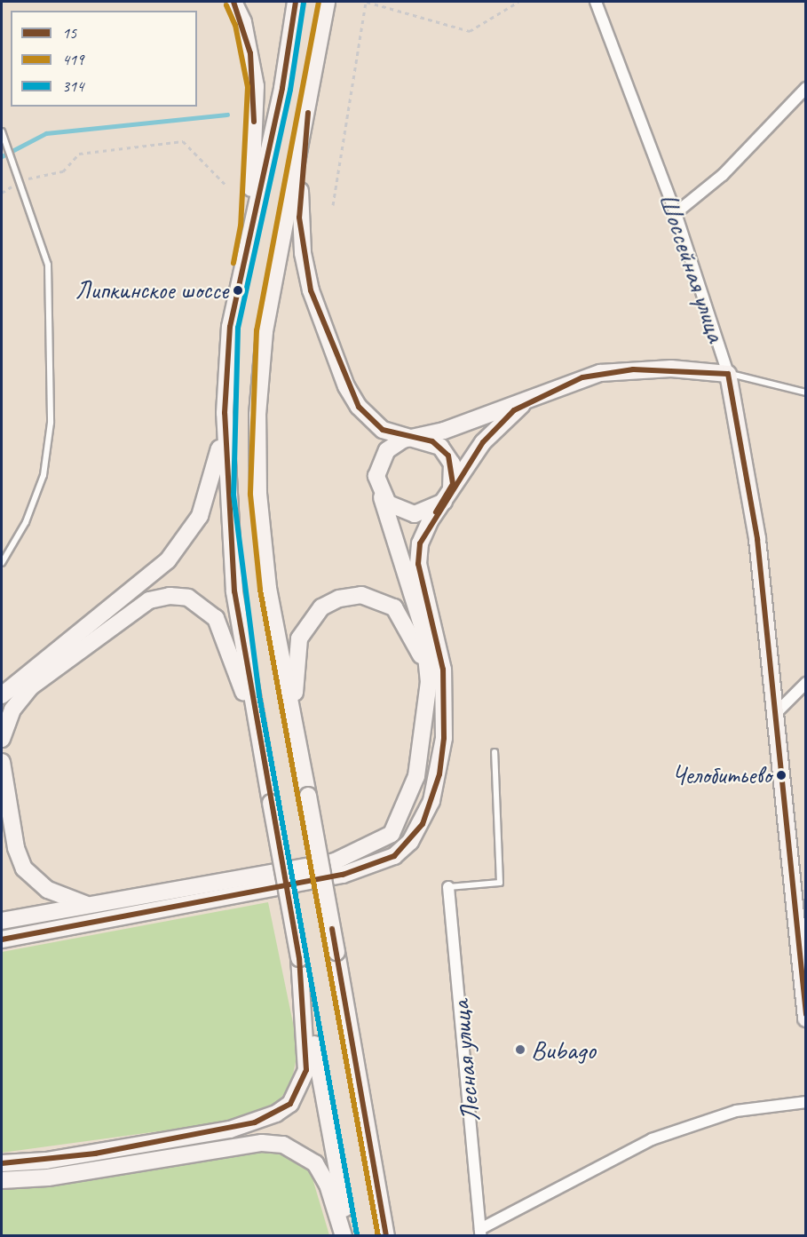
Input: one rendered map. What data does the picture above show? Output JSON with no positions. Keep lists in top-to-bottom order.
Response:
{
  "streets": {
    "street": ["Шоссейная улица", "Лесная улица"]
  },
  "places": ["Липкинское шоссе", "Челобитьево", "Bubago"],
  "lines": ["transit line 15", "transit line 419", "transit line 314"],
  "legend": ["15", "419", "314"]
}
